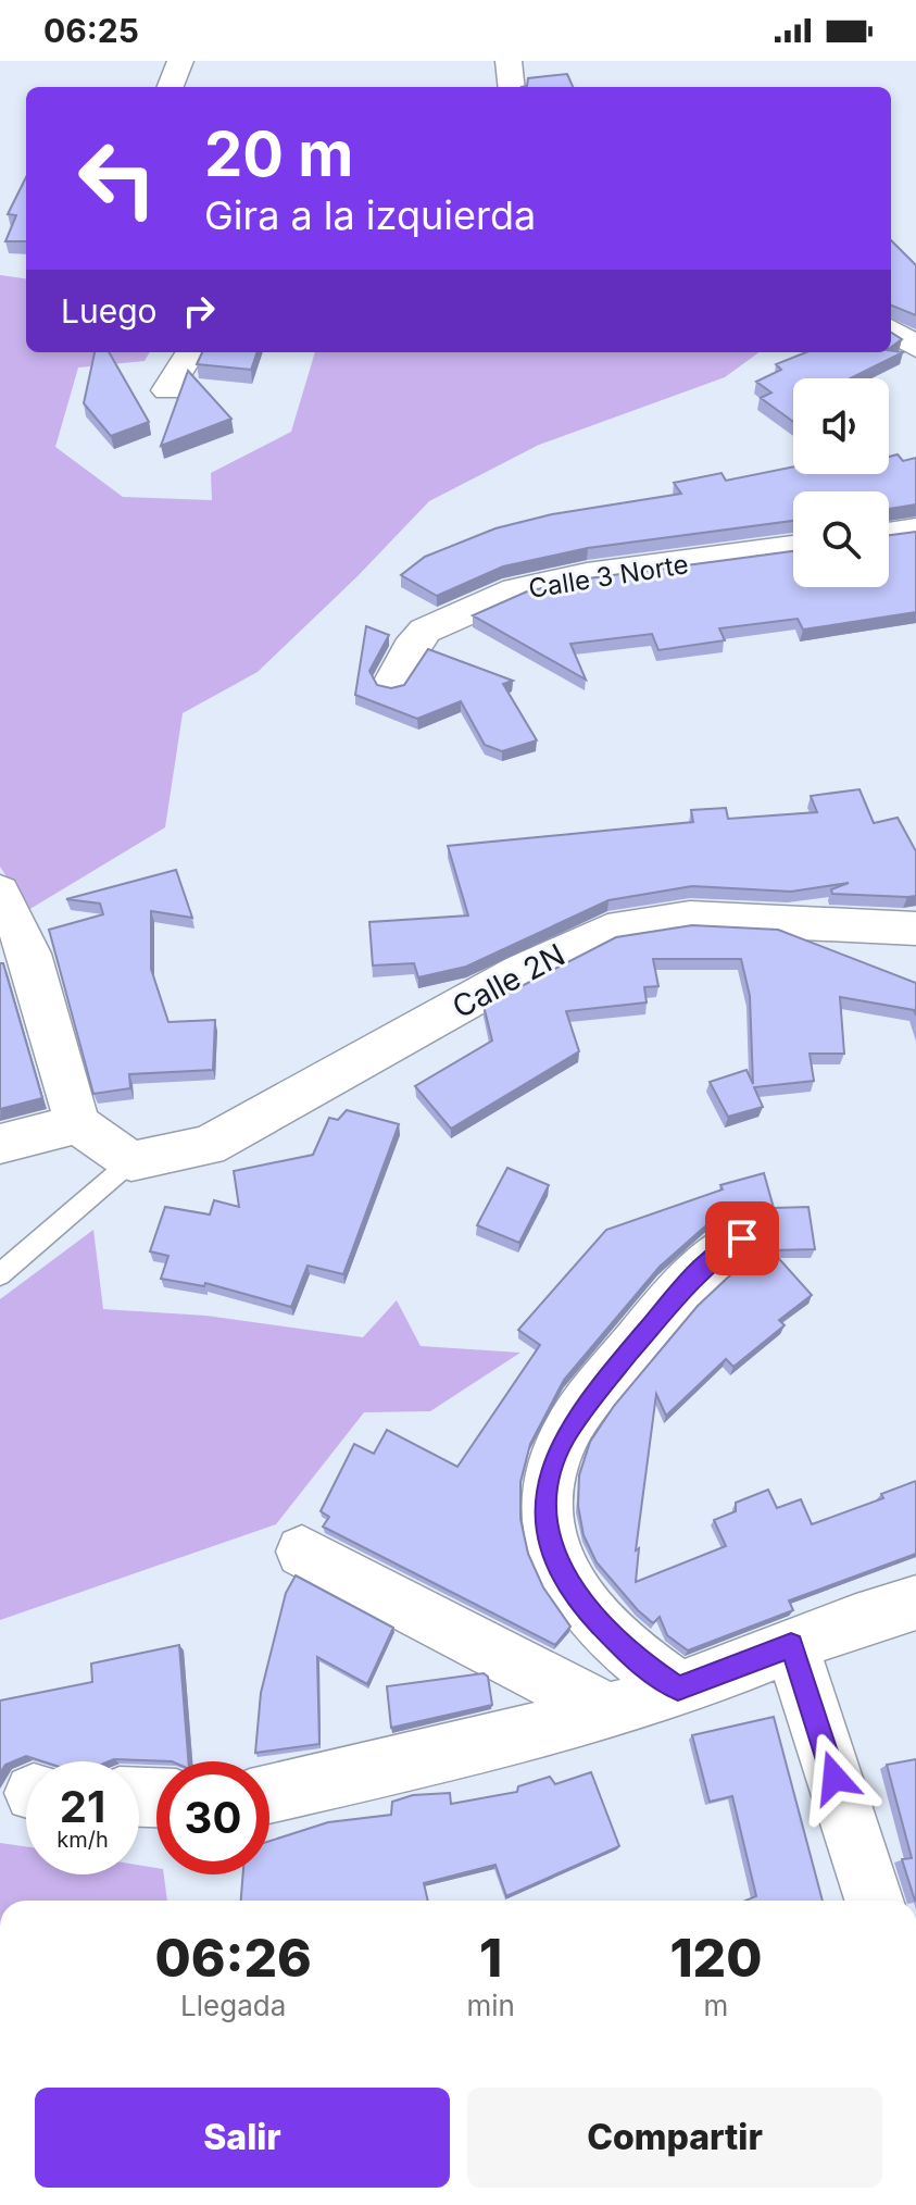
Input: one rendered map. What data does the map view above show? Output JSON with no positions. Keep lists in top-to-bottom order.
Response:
{
  "streets": {
    "street": ["Calle 3 Norte", "Calle 2N"]
  },
  "page": {
    "status": "06:25",
    "turn": ["20 m", "Gira a la izquierda"],
    "then": "Luego",
    "speed": "21 km/h",
    "limit": "30",
    "eta": [
      "06:26",
      "Llegada",
      "1",
      "min",
      "120",
      "m"
    ],
    "buttons": ["Salir", "Compartir"]
  }
}
